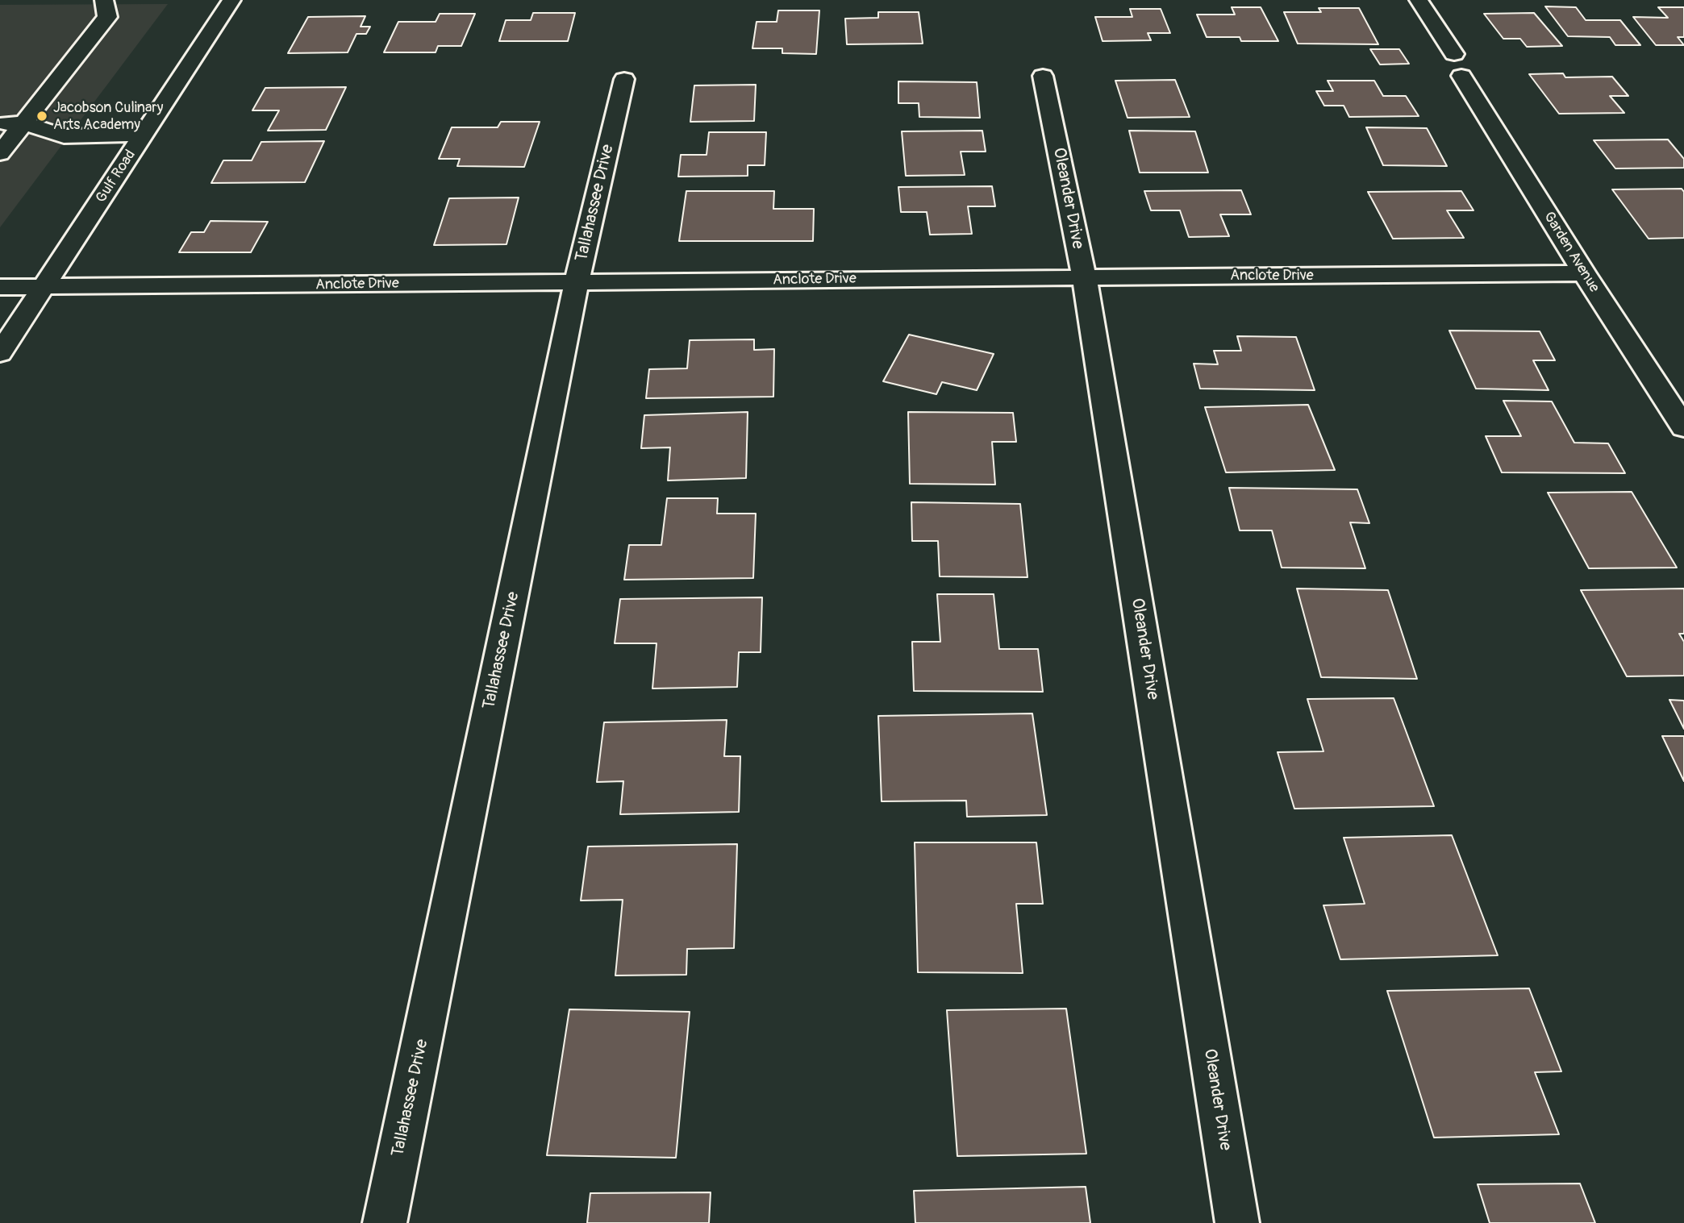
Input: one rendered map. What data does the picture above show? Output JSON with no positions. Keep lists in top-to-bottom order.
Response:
{
  "streets": {
    "street": [
      "Gulf Road",
      "Oleander Drive",
      "Tallahassee Drive",
      "Garden Avenue",
      "Anclote Drive"
    ]
  },
  "crossings": [
    ["Gulf Road", "Anclote Drive"],
    ["Oleander Drive", "Anclote Drive"],
    ["Tallahassee Drive", "Anclote Drive"],
    ["Garden Avenue", "Anclote Drive"]
  ],
  "places": ["Jacobson Culinary Arts Academy"]
}
